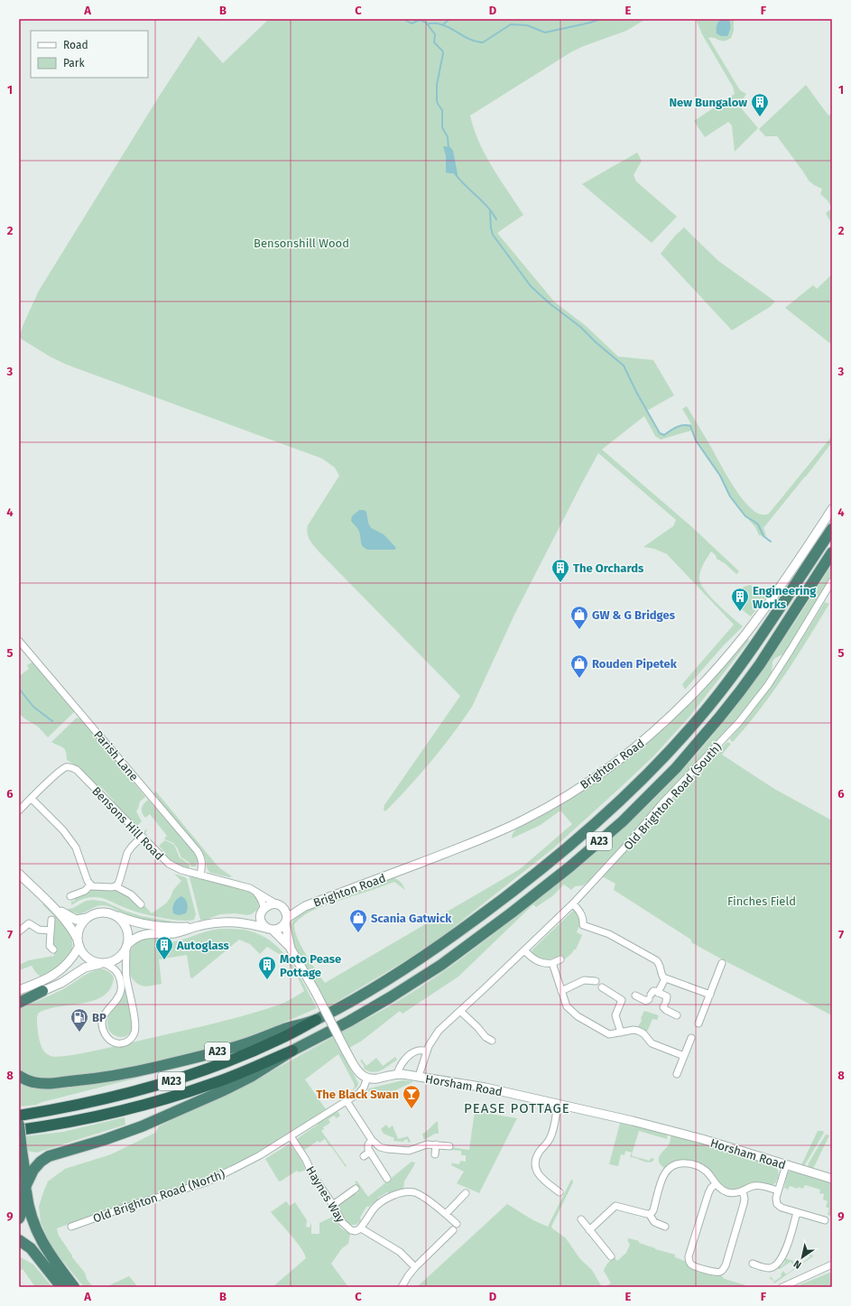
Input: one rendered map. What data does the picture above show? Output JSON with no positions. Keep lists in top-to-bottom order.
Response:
{
  "streets": {
    "highway": ["A23", "M23"],
    "street": [
      "Parish Lane",
      "Brighton Road",
      "Old Brighton Road (South)",
      "Bensons Hill Road",
      "Horsham Road",
      "Haynes Way",
      "Old Brighton Road (North)"
    ]
  },
  "crossings": [
    ["Parish Lane", "Bensons Hill Road"],
    ["Brighton Road", "Bensons Hill Road"],
    ["Old Brighton Road (South)", "Horsham Road"],
    ["A23", "M23"],
    ["Horsham Road", "Old Brighton Road (North)"],
    ["Haynes Way", "Old Brighton Road (North)"]
  ],
  "districts": ["PEASE POTTAGE"],
  "parks": ["Bensonshill Wood", "Finches Field"],
  "places": {
    "building": [
      "New Bungalow",
      "The Orchards",
      "Engineering Works",
      "Autoglass",
      "Moto Pease Pottage"
    ],
    "shop": ["GW & G Bridges", "Rouden Pipetek", "Scania Gatwick"],
    "fuel station": ["BP"],
    "bar": ["The Black Swan"]
  },
  "legend": ["Road", "Park"],
  "north": "bottom left",
  "grid": {
    "columns": [
      "A",
      "B",
      "C",
      "D",
      "E",
      "F"
    ],
    "rows": [
      "1",
      "2",
      "3",
      "4",
      "5",
      "6",
      "7",
      "8",
      "9"
    ]
  }
}
